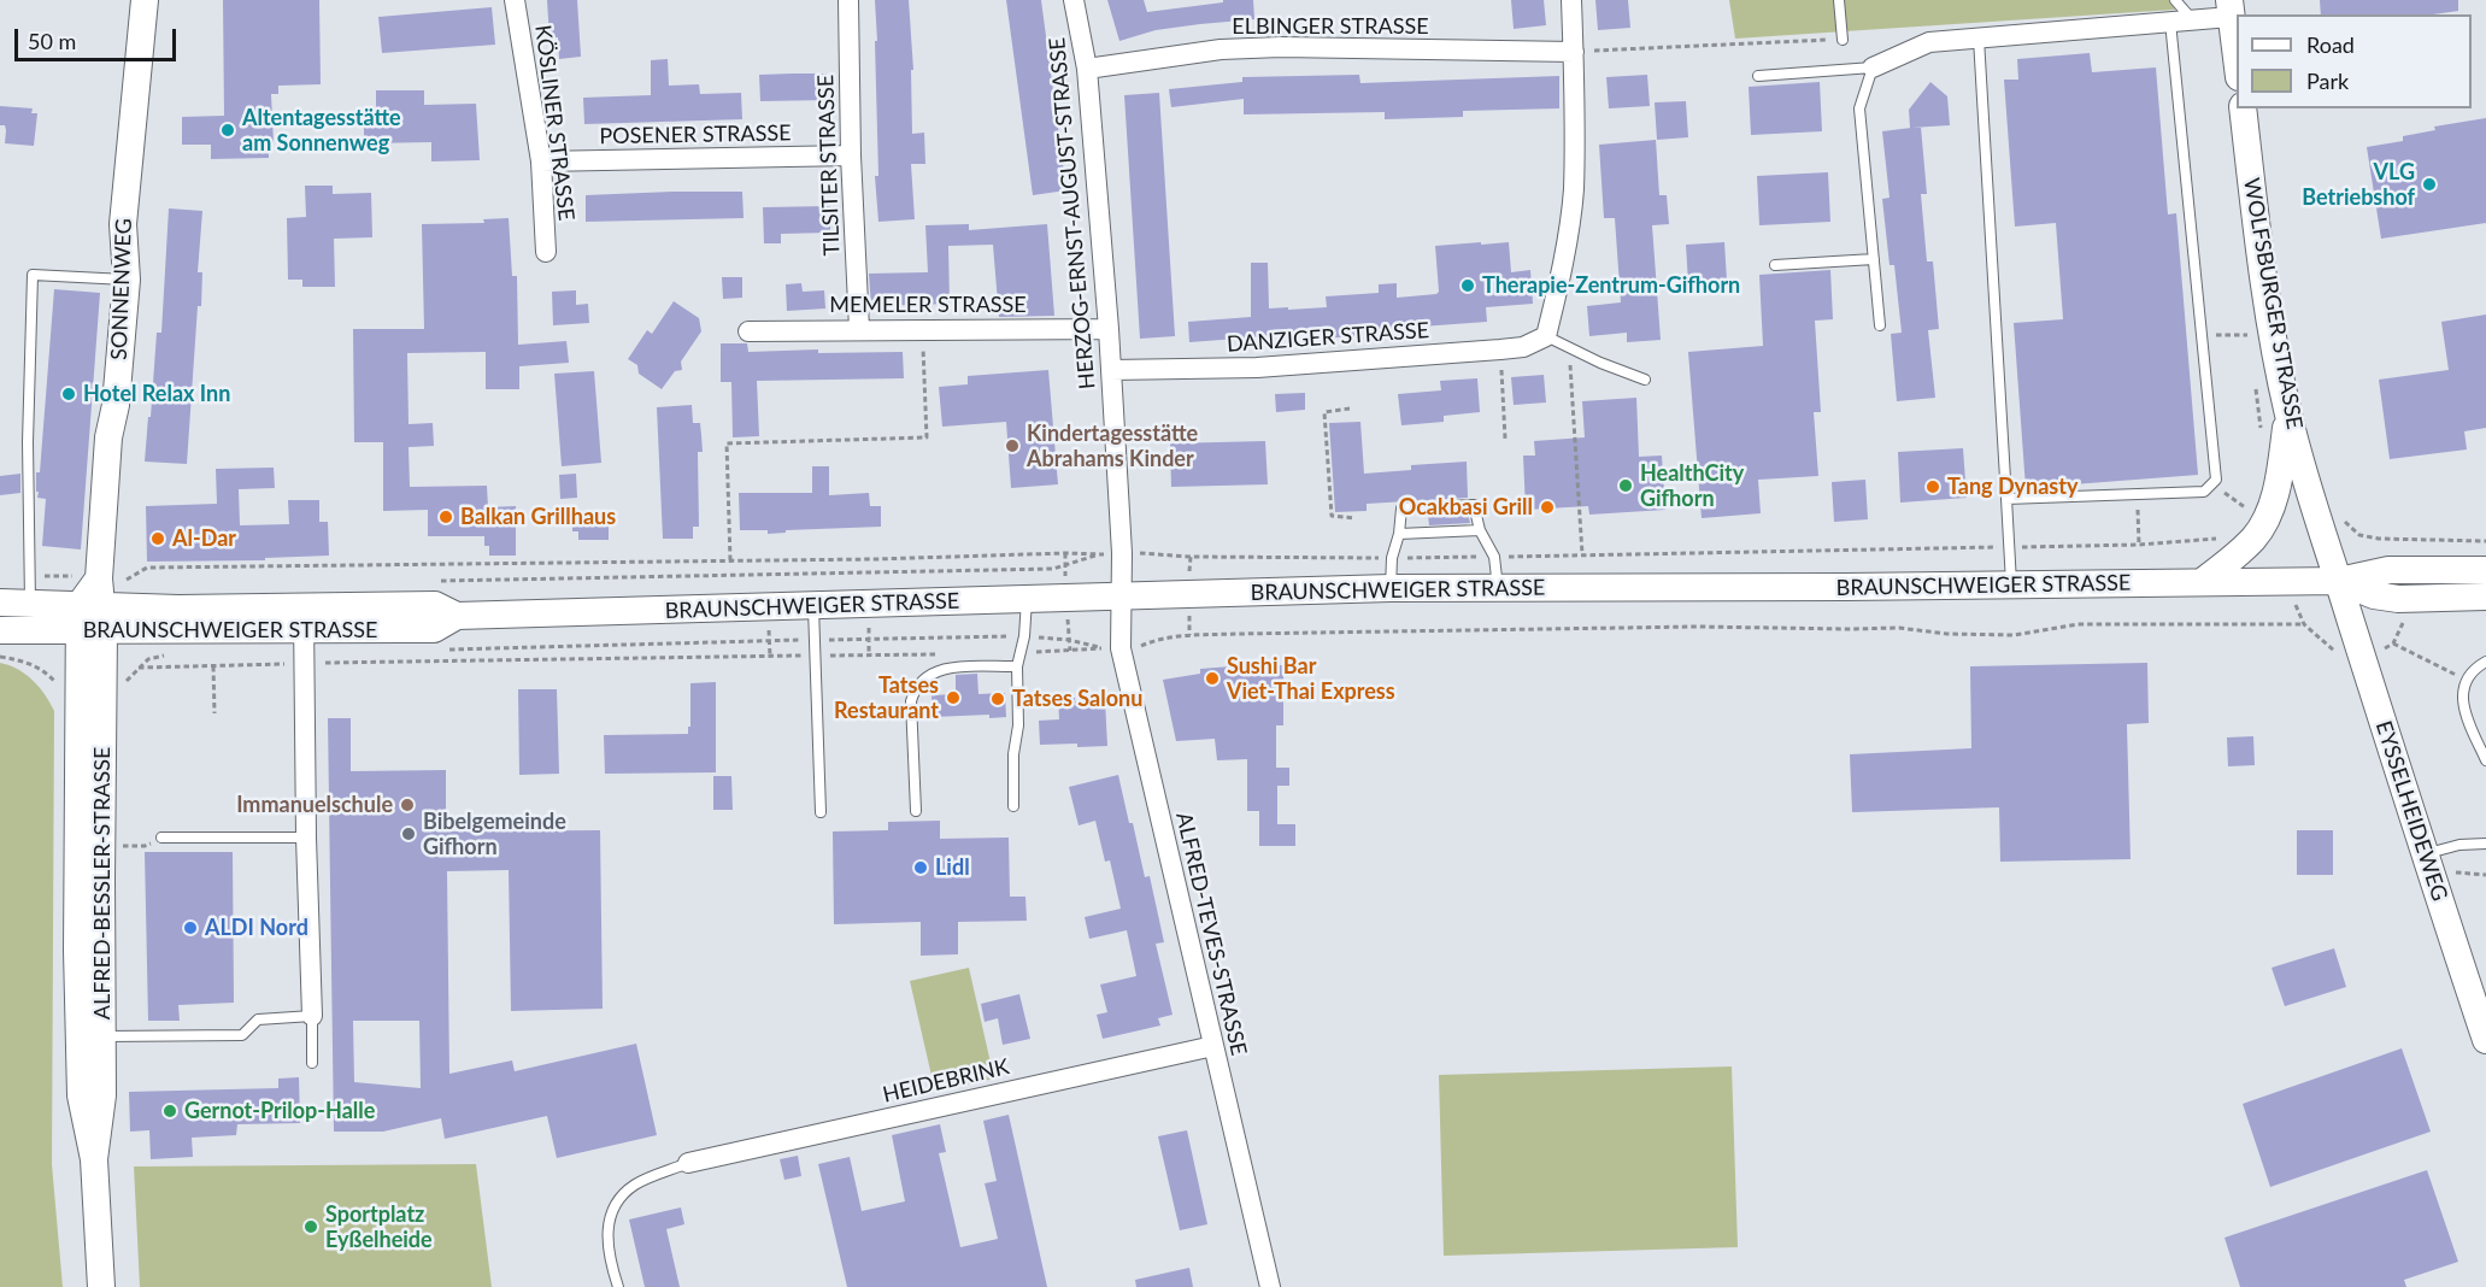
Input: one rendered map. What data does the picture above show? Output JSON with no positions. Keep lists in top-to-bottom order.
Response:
{
  "streets": {
    "street": [
      "ELBINGER STRASSE",
      "KÖSLINER STRASSE",
      "POSENER STRASSE",
      "TILSITER STRASSE",
      "HERZOG-ERNST-AUGUST-STRASSE",
      "SONNENWEG",
      "WOLFSBURGER STRASSE",
      "MEMELER STRASSE",
      "DANZIGER STRASSE",
      "BRAUNSCHWEIGER STRASSE",
      "EYSSELHEIDEWEG",
      "ALFRED-BESSLER-STRASSE",
      "ALFRED-TEVES-STRASSE",
      "HEIDEBRINK"
    ]
  },
  "crossings": [
    ["ELBINGER STRASSE", "HERZOG-ERNST-AUGUST-STRASSE"],
    ["KÖSLINER STRASSE", "POSENER STRASSE"],
    ["POSENER STRASSE", "TILSITER STRASSE"],
    ["TILSITER STRASSE", "MEMELER STRASSE"],
    ["HERZOG-ERNST-AUGUST-STRASSE", "MEMELER STRASSE"],
    ["HERZOG-ERNST-AUGUST-STRASSE", "DANZIGER STRASSE"],
    ["HERZOG-ERNST-AUGUST-STRASSE", "BRAUNSCHWEIGER STRASSE"],
    ["HERZOG-ERNST-AUGUST-STRASSE", "ALFRED-TEVES-STRASSE"],
    ["SONNENWEG", "BRAUNSCHWEIGER STRASSE"],
    ["SONNENWEG", "ALFRED-BESSLER-STRASSE"],
    ["WOLFSBURGER STRASSE", "BRAUNSCHWEIGER STRASSE"],
    ["WOLFSBURGER STRASSE", "EYSSELHEIDEWEG"],
    ["BRAUNSCHWEIGER STRASSE", "EYSSELHEIDEWEG"],
    ["BRAUNSCHWEIGER STRASSE", "ALFRED-BESSLER-STRASSE"],
    ["BRAUNSCHWEIGER STRASSE", "ALFRED-TEVES-STRASSE"],
    ["ALFRED-TEVES-STRASSE", "HEIDEBRINK"]
  ],
  "places": [
    "Altentagesstätte am Sonnenweg",
    "VLG Betriebshof",
    "Therapie-Zentrum-Gifhorn",
    "Hotel Relax Inn",
    "Kindertagesstätte Abrahams Kinder",
    "HealthCity Gifhorn",
    "Tang Dynasty",
    "Ocakbasi Grill",
    "Balkan Grillhaus",
    "Al-Dar",
    "Sushi Bar Viet-Thai Express",
    "Tatses Restaurant",
    "Tatses Salonu",
    "Immanuelschule",
    "Bibelgemeinde Gifhorn",
    "Lidl",
    "ALDI Nord",
    "Gernot-Prilop-Halle",
    "Sportplatz Eyßelheide"
  ],
  "legend": ["Road", "Park"],
  "scale_bar": "50 m"
}
